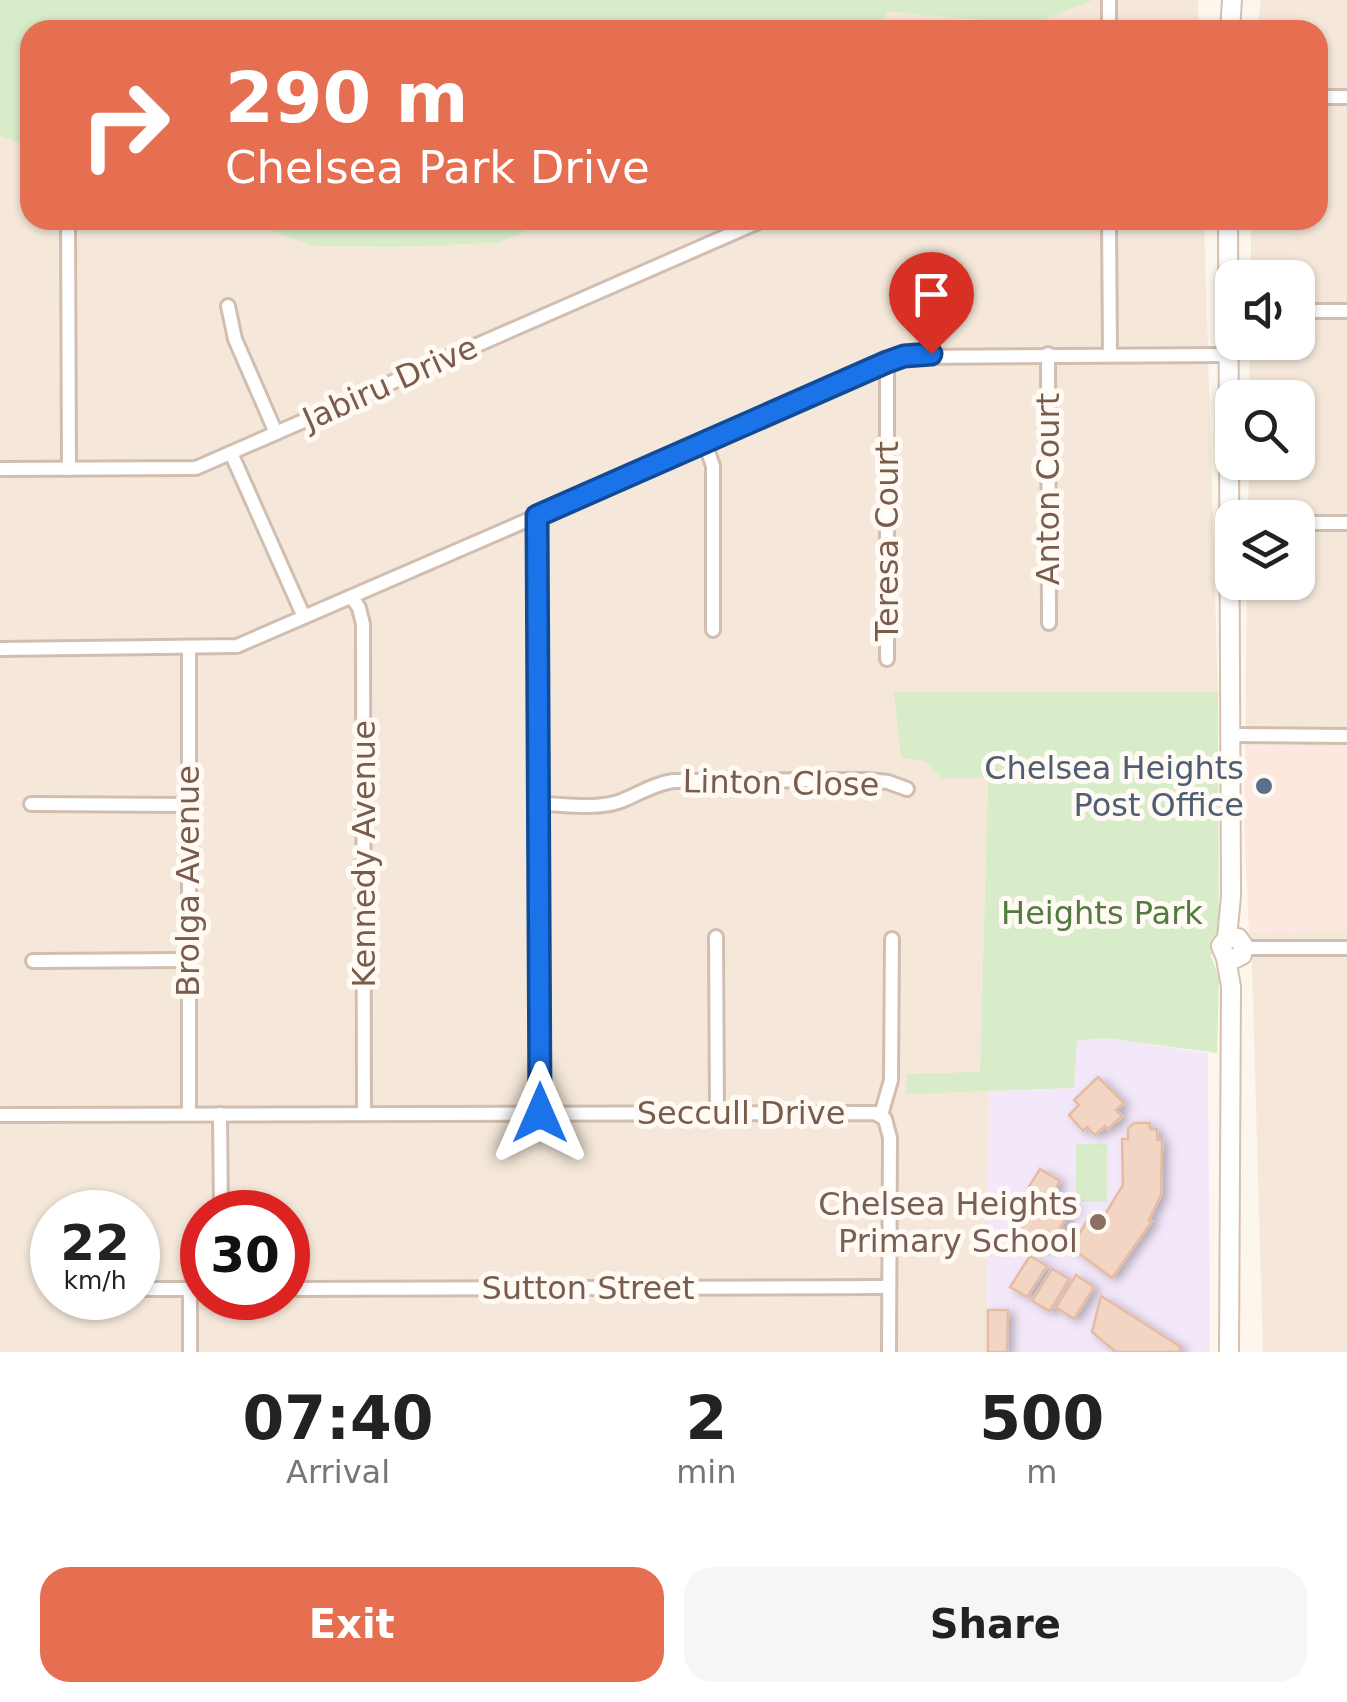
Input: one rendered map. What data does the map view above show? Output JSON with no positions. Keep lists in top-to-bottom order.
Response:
{
  "streets": {
    "street": [
      "Jabiru Drive",
      "Anton Court",
      "Teresa Court",
      "Linton Close",
      "Kennedy Avenue",
      "Brolga Avenue",
      "Seccull Drive",
      "Sutton Street"
    ]
  },
  "crossings": [
    ["Kennedy Avenue", "Seccull Drive"],
    ["Brolga Avenue", "Seccull Drive"],
    ["Seccull Drive", "Sutton Street"]
  ],
  "parks": ["Heights Park"],
  "places": ["Chelsea Heights Post Office", "Chelsea Heights Primary School"],
  "page": {
    "turn": ["290 m", "Chelsea Park Drive"],
    "speed": "22 km/h",
    "limit": "30",
    "eta": [
      "07:40",
      "Arrival",
      "2",
      "min",
      "500",
      "m"
    ],
    "buttons": ["Exit", "Share"]
  }
}
